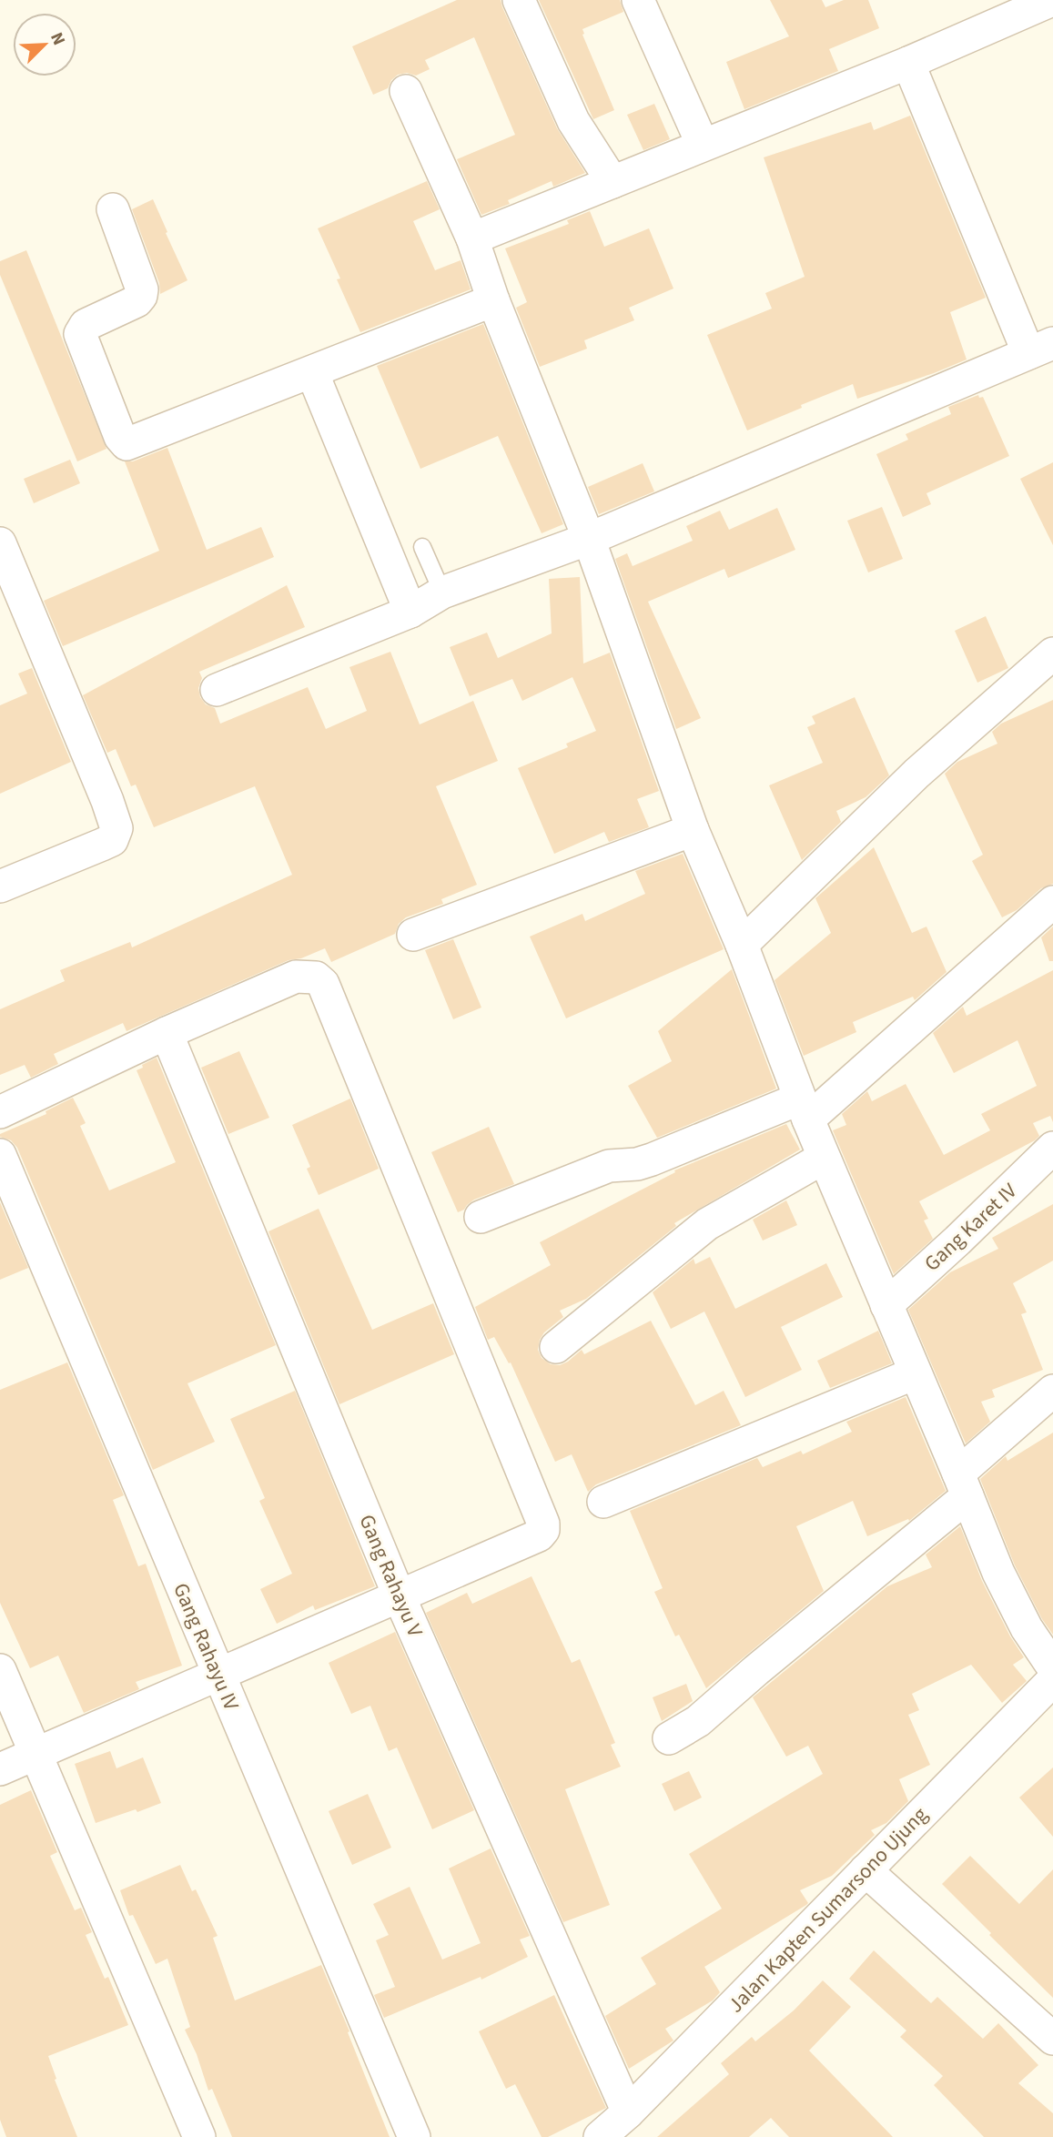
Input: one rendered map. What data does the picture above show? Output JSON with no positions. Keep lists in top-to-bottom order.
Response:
{
  "streets": {
    "street": [
      "Gang Karet IV",
      "Gang Rahayu V",
      "Gang Rahayu IV",
      "Jalan Kapten Sumarsono Ujung"
    ]
  },
  "crossings": [
    ["Gang Rahayu V", "Jalan Kapten Sumarsono Ujung"]
  ],
  "north": "top right"
}
